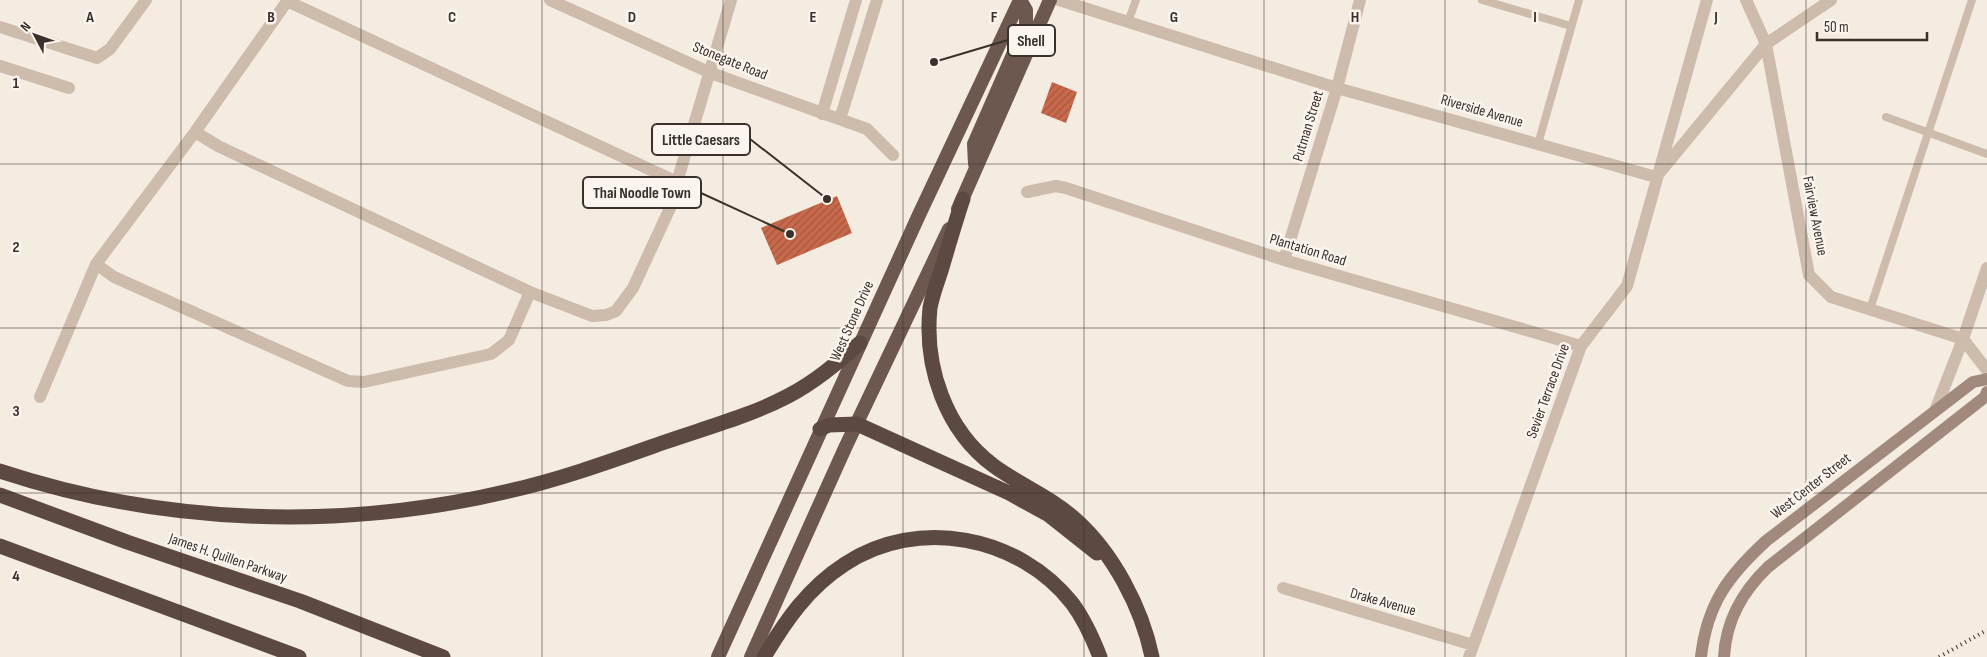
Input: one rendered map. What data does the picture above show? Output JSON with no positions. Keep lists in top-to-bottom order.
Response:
{
  "streets": {
    "highway": ["West Stone Drive", "James H. Quillen Parkway"],
    "main road": ["West Center Street"],
    "street": [
      "Stonegate Road",
      "Riverside Avenue",
      "Putman Street",
      "Fairview Avenue",
      "Plantation Road",
      "Sevier Terrace Drive",
      "Drake Avenue"
    ]
  },
  "crossings": [
    ["Riverside Avenue", "Putman Street"],
    ["Riverside Avenue", "Sevier Terrace Drive"],
    ["Putman Street", "Plantation Road"],
    ["Plantation Road", "Sevier Terrace Drive"],
    ["Sevier Terrace Drive", "Drake Avenue"]
  ],
  "places": ["Shell", "Little Caesars", "Thai Noodle Town"],
  "scale_bar": "50 m",
  "north": "top left",
  "grid": {
    "columns": [
      "A",
      "B",
      "C",
      "D",
      "E",
      "F",
      "G",
      "H",
      "I",
      "J"
    ],
    "rows": [
      "1",
      "2",
      "3",
      "4"
    ]
  }
}
